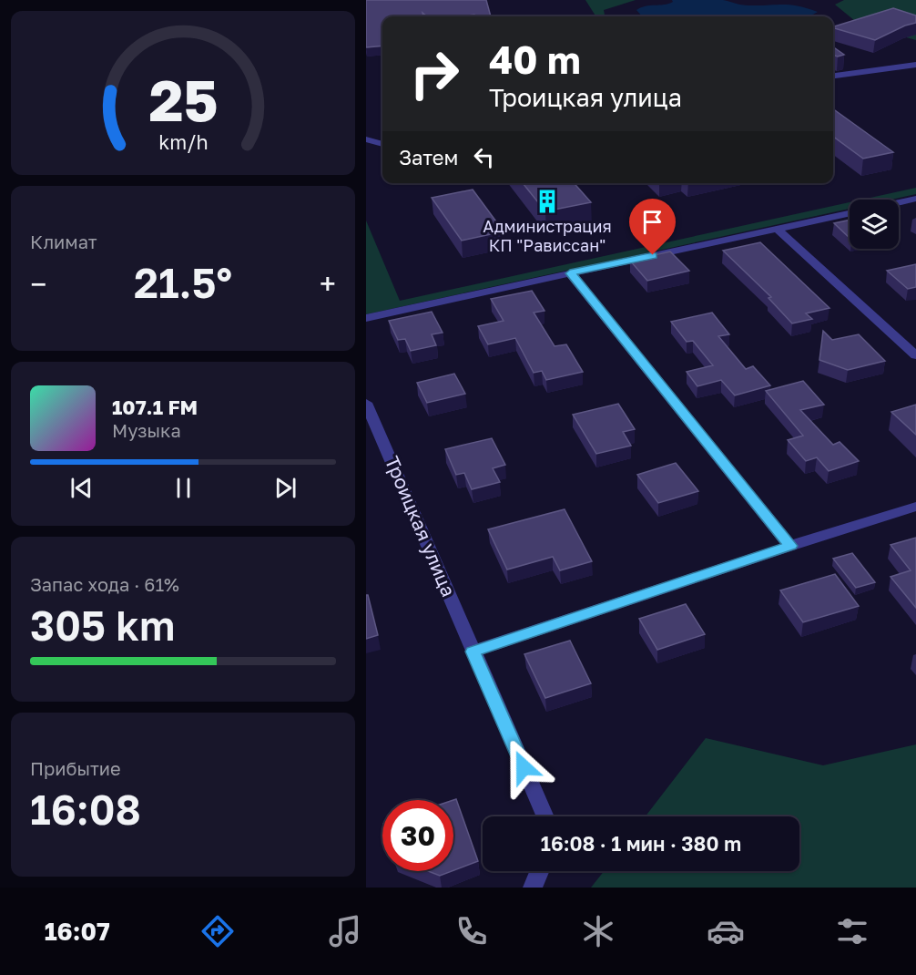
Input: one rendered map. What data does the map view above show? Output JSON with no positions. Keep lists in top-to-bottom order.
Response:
{
  "streets": {
    "street": ["Троицкая улица"]
  },
  "places": {
    "building": ["Администрация КП \"Рависсан\""]
  },
  "page": {
    "turn": ["40 m", "Троицкая улица"],
    "then": "Затем",
    "tile": [
      "Климат",
      ["Запас хода · 61%", "305 km"],
      ["Прибытие", "16:08"]
    ],
    "heat": ["−", "21.5°", "+"],
    "song": ["107.1 FM", "Музыка"],
    "limit": "30",
    "trip": "16:08 · 1 мин · 380 m",
    "tabs": "16:07",
    "gauge": ["25", "km/h"]
  }
}
